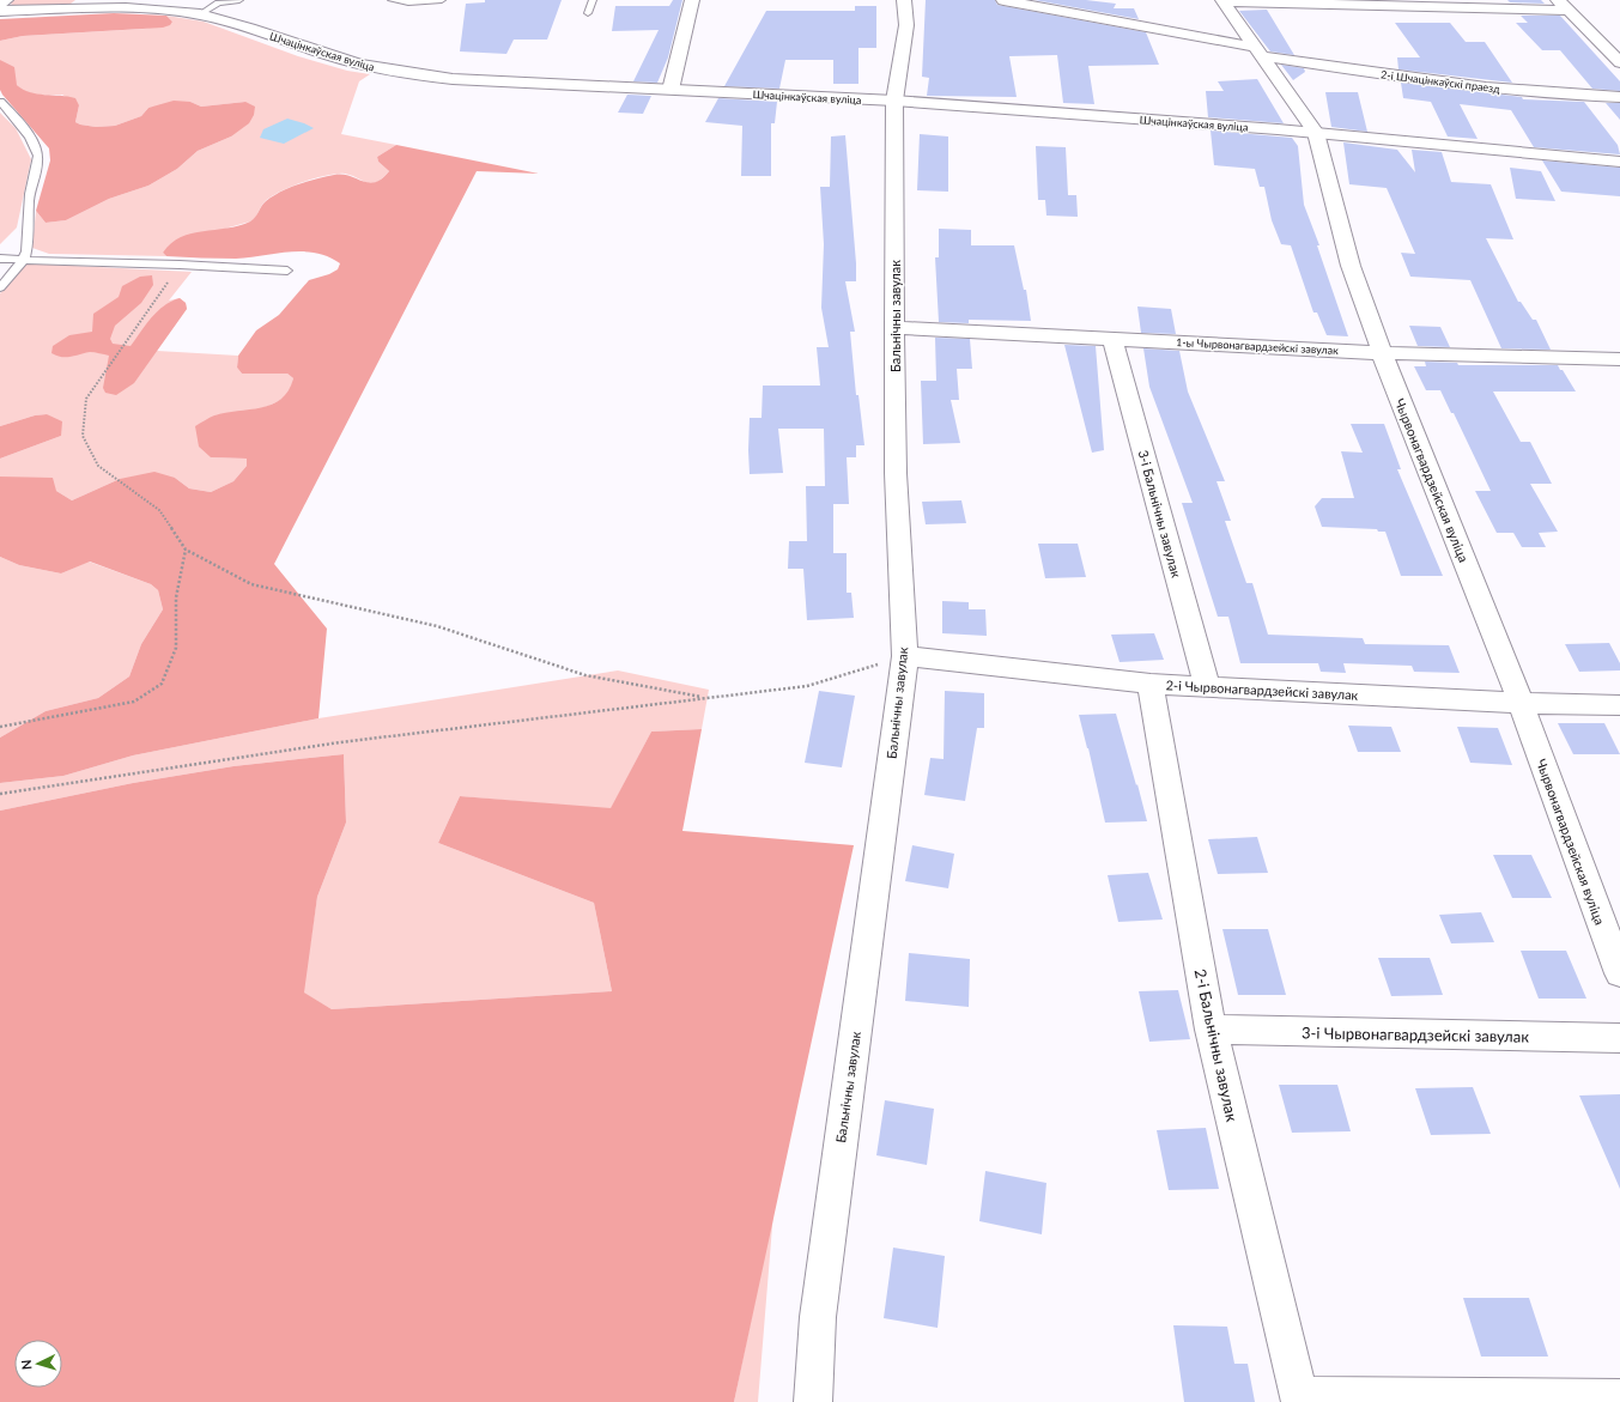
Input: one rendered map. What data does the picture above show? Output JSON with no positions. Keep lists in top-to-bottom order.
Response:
{
  "streets": {
    "street": [
      "Шчацінкаўская вуліца",
      "2-і Шчацінкаўскі праезд",
      "Бальнічны завулак",
      "1-ы Чырвонагвардзейскі завулак",
      "Чырвонагвардзейская вуліца",
      "3-і Бальнічны завулак",
      "2-і Чырвонагвардзейскі завулак",
      "3-і Чырвонагвардзейскі завулак",
      "2-і Бальнічны завулак"
    ]
  },
  "crossings": [
    ["Шчацінкаўская вуліца", "Бальнічны завулак"],
    ["Шчацінкаўская вуліца", "Чырвонагвардзейская вуліца"],
    ["2-і Шчацінкаўскі праезд", "Чырвонагвардзейская вуліца"],
    ["Бальнічны завулак", "1-ы Чырвонагвардзейскі завулак"],
    ["Бальнічны завулак", "2-і Чырвонагвардзейскі завулак"],
    ["1-ы Чырвонагвардзейскі завулак", "Чырвонагвардзейская вуліца"],
    ["1-ы Чырвонагвардзейскі завулак", "3-і Бальнічны завулак"],
    ["Чырвонагвардзейская вуліца", "2-і Чырвонагвардзейскі завулак"],
    ["3-і Бальнічны завулак", "2-і Чырвонагвардзейскі завулак"],
    ["2-і Чырвонагвардзейскі завулак", "2-і Бальнічны завулак"],
    ["3-і Чырвонагвардзейскі завулак", "2-і Бальнічны завулак"]
  ],
  "north": "left"
}
